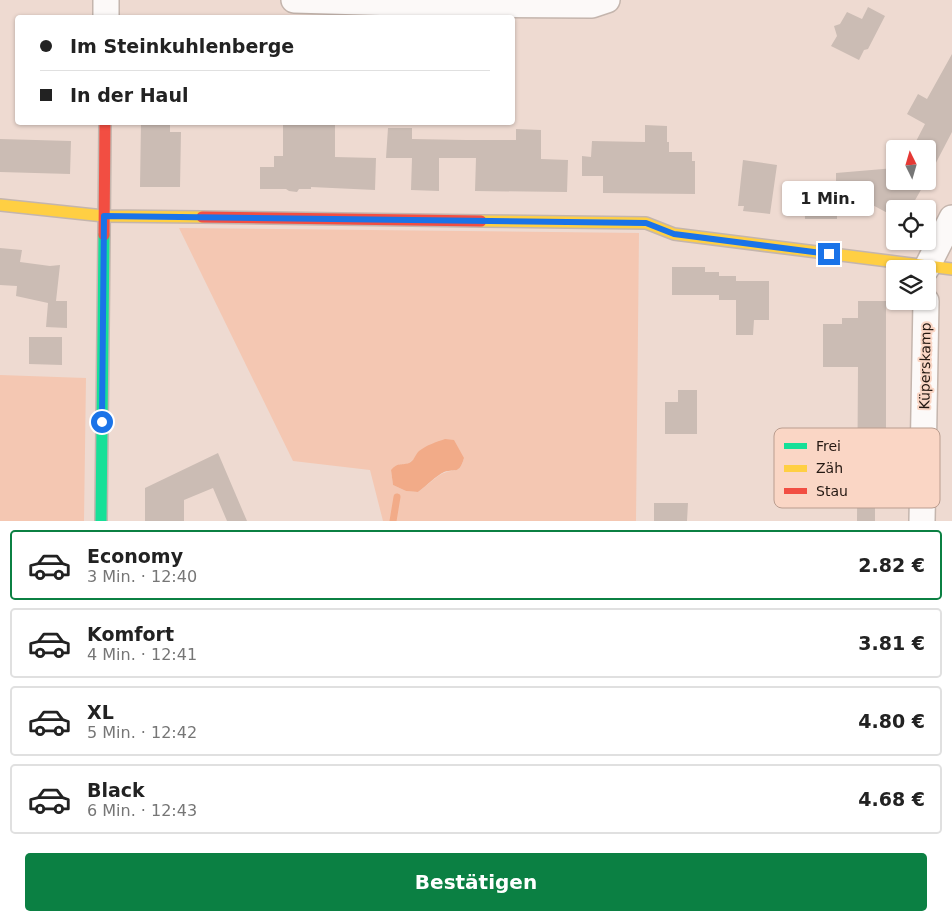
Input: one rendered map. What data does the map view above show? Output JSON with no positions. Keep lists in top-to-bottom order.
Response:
{
  "streets": {
    "street": ["Küperskamp"]
  },
  "legend": ["Frei", "Zäh", "Stau"],
  "north": "top",
  "page": {
    "banner": ["Im Steinkuhlenberge", "In der Haul"],
    "bubble": "1 Min.",
    "list": [
      {
        "name": "Economy",
        "note": "3 Min. · 12:40",
        "value": "2.82 €"
      },
      {
        "name": "Komfort",
        "note": "4 Min. · 12:41",
        "value": "3.81 €"
      },
      {
        "name": "XL",
        "note": "5 Min. · 12:42",
        "value": "4.80 €"
      },
      {
        "name": "Black",
        "note": "6 Min. · 12:43",
        "value": "4.68 €"
      }
    ],
    "buttons": "Bestätigen"
  }
}
